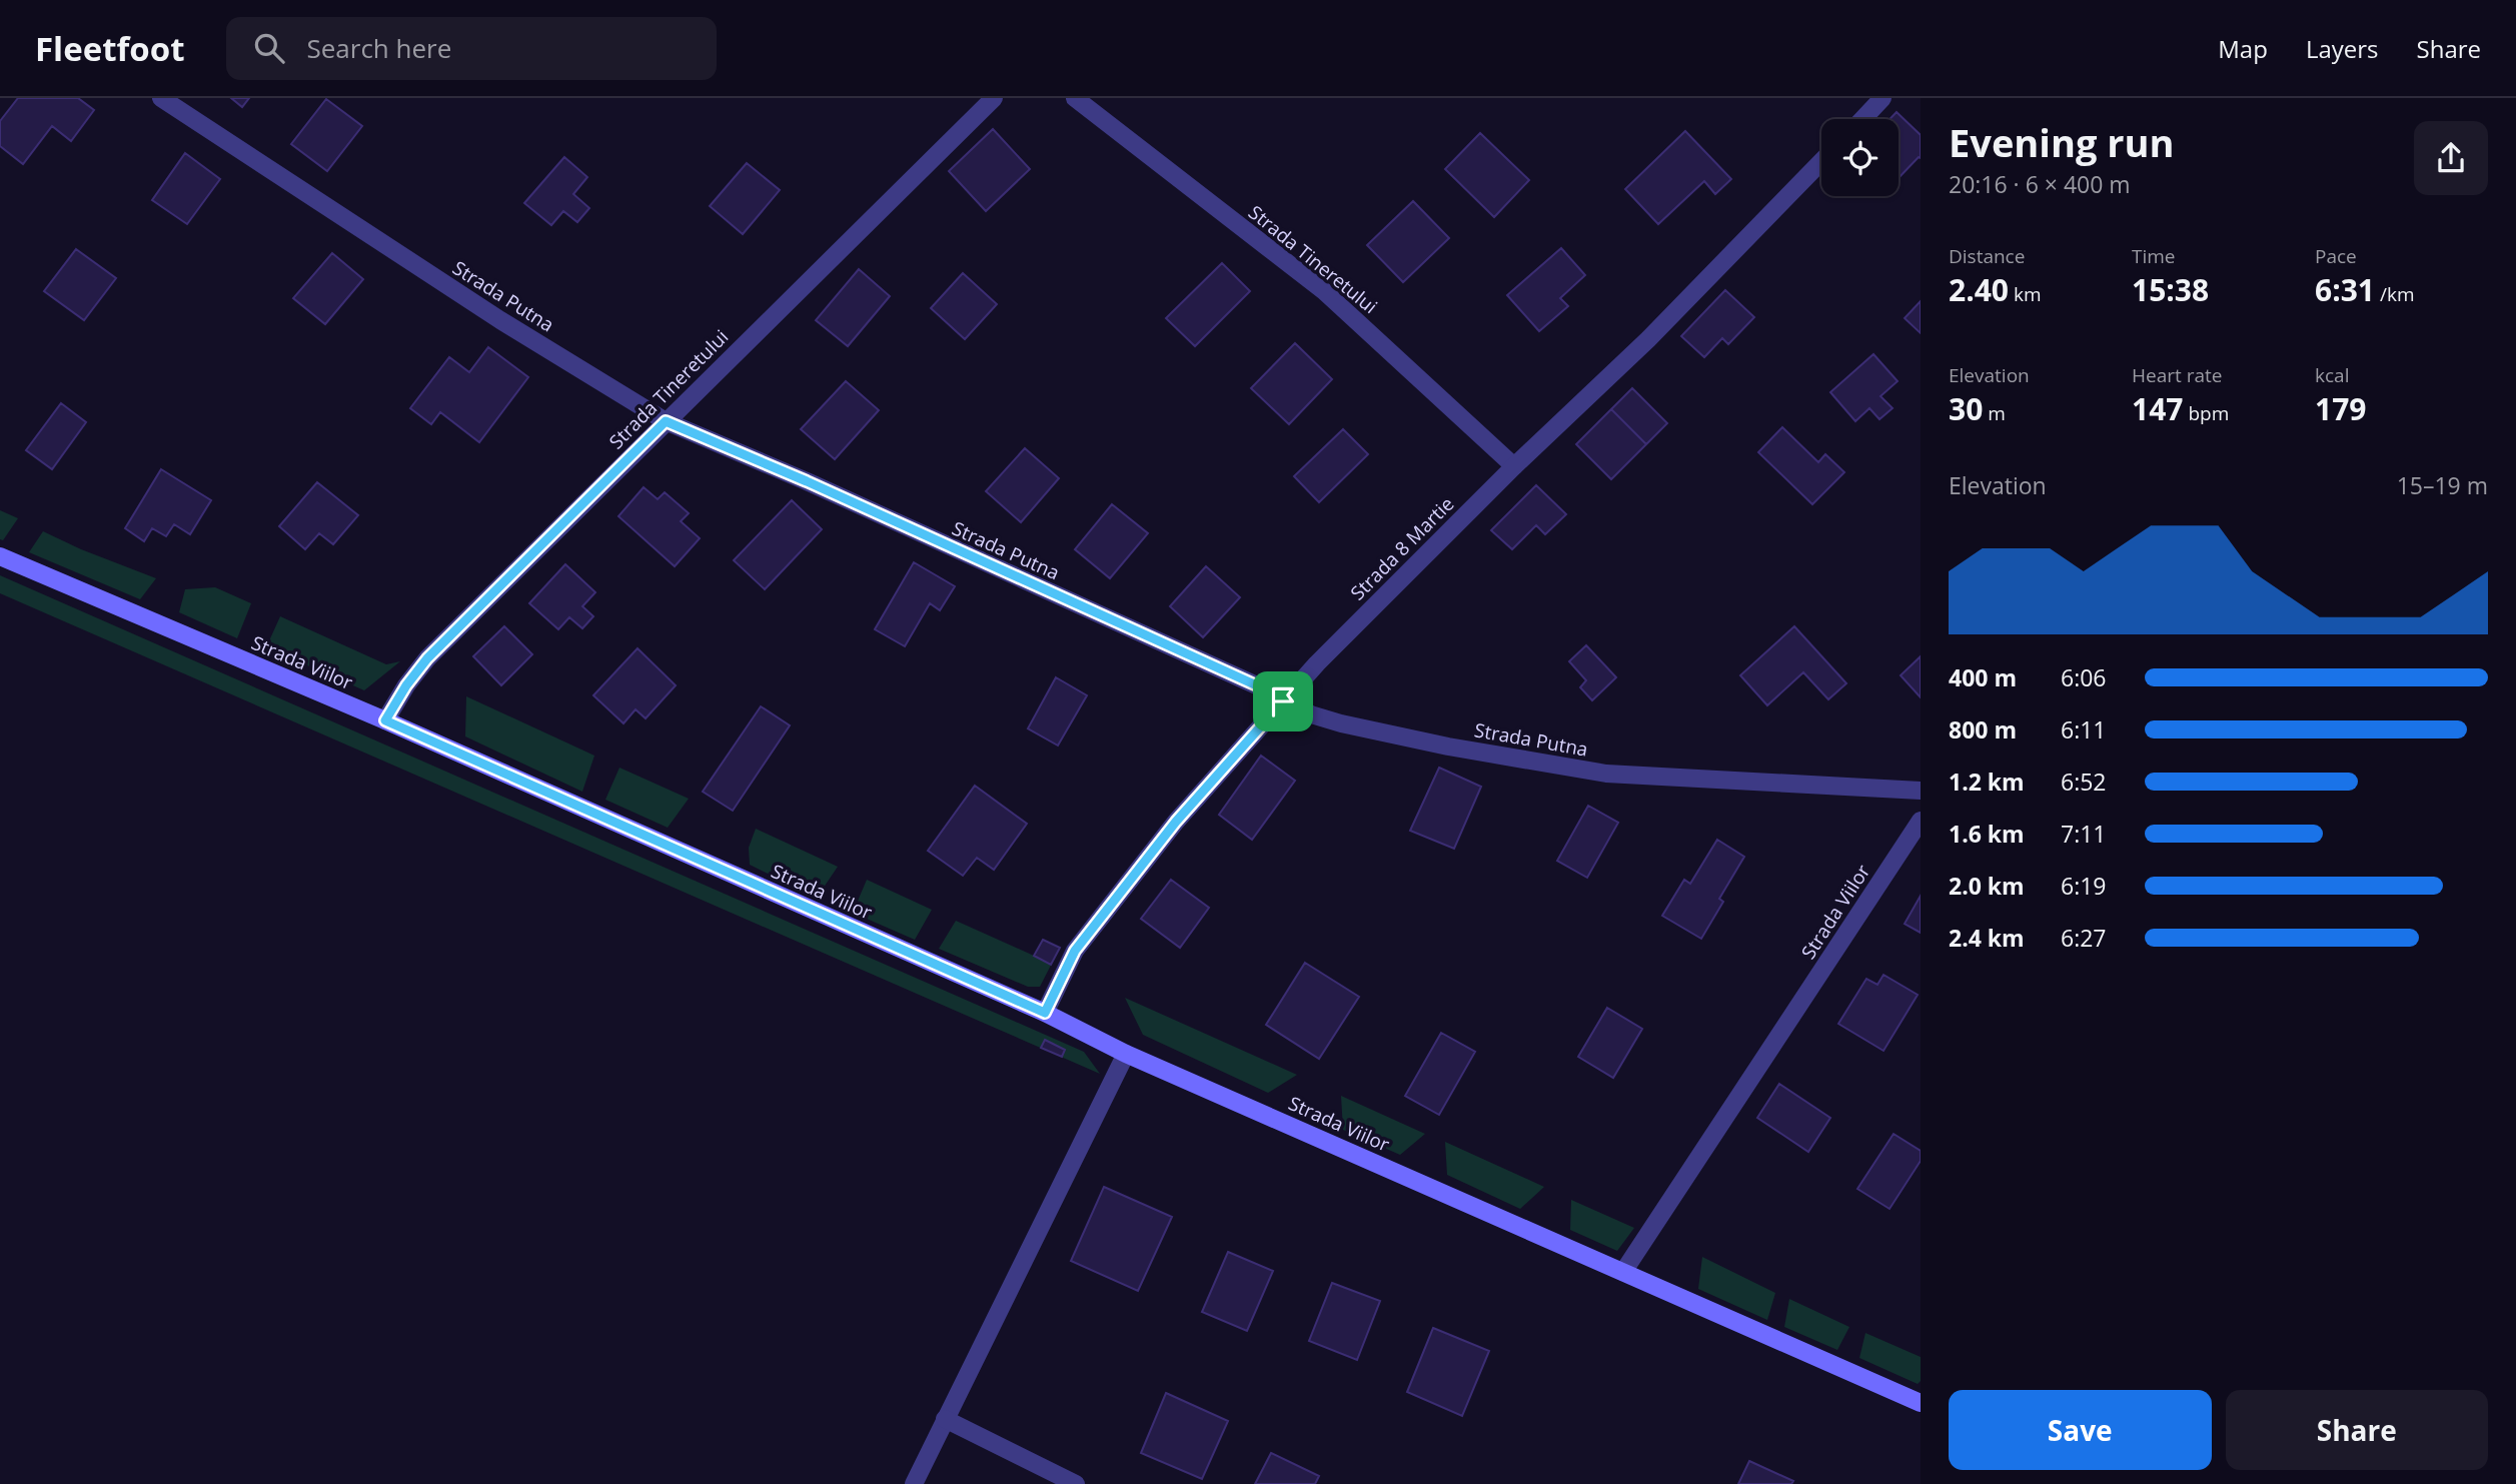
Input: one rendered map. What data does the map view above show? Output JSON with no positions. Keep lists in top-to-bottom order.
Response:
{
  "streets": {
    "street": [
      "Strada Tineretului",
      "Strada Putna",
      "Strada 8 Martie",
      "Strada Viilor"
    ]
  },
  "crossings": [
    ["Strada Tineretului", "Strada Putna"],
    ["Strada Tineretului", "Strada 8 Martie"],
    ["Strada Tineretului", "Strada Viilor"],
    ["Strada Putna", "Strada 8 Martie"],
    ["Strada 8 Martie", "Strada Viilor"]
  ],
  "page": {
    "header": "Fleetfoot",
    "search": "Search here",
    "nav": ["Map", "Layers", "Share"],
    "heading": ["Evening run", "20:16 · 6 × 400 m"],
    "stats": [
      ["Distance", "2.40 km"],
      ["Time", "15:38"],
      ["Pace", "6:31 /km"],
      ["Elevation", "30 m"],
      ["Heart rate", "147 bpm"],
      ["kcal", "179"]
    ],
    "chart": ["Elevation", "15–19 m"],
    "list": [
      {
        "name": "400 m",
        "note": "6:06"
      },
      {
        "name": "800 m",
        "note": "6:11"
      },
      {
        "name": "1.2 km",
        "note": "6:52"
      },
      {
        "name": "1.6 km",
        "note": "7:11"
      },
      {
        "name": "2.0 km",
        "note": "6:19"
      },
      {
        "name": "2.4 km",
        "note": "6:27"
      }
    ],
    "buttons": ["Save", "Share"]
  }
}
